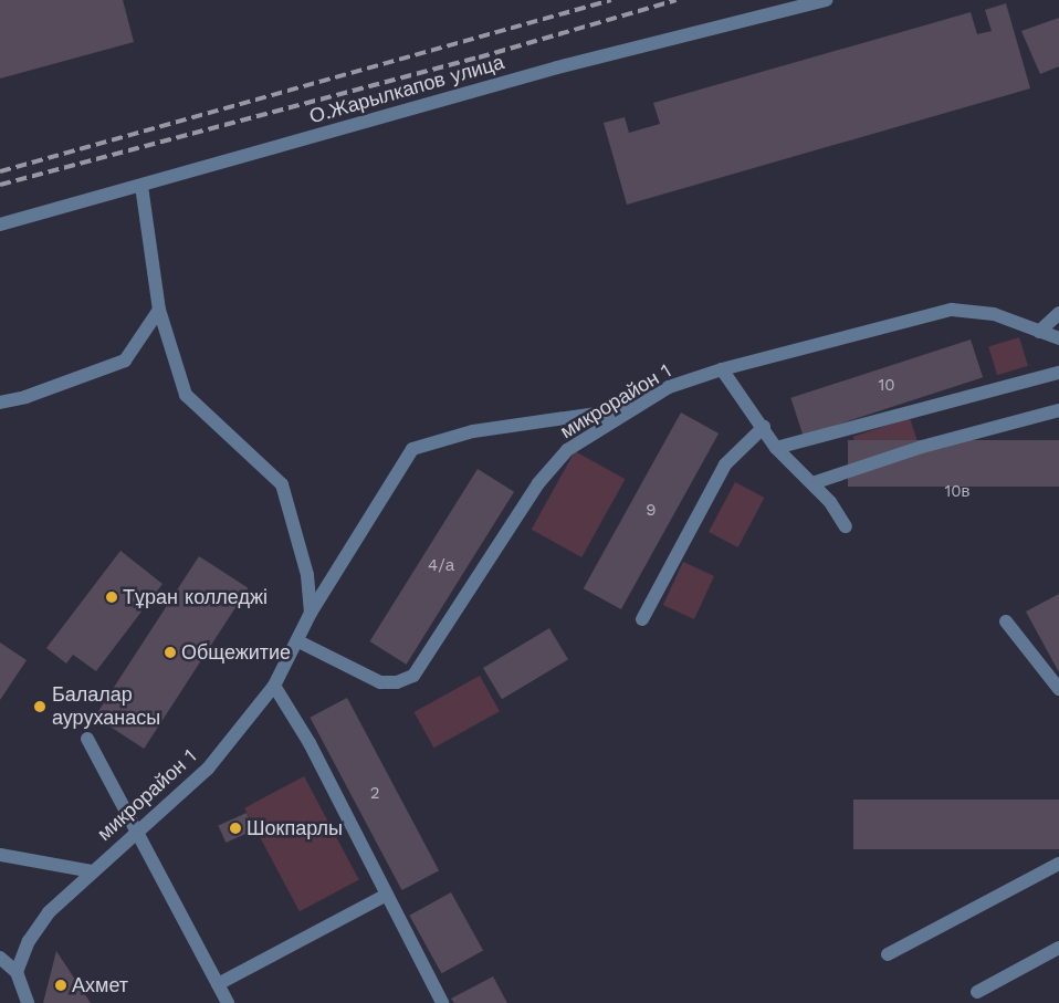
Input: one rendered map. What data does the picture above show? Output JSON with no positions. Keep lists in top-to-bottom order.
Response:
{
  "streets": {
    "street": ["О.Жарылкапов улица", "микрорайон 1"]
  },
  "places": [
    "Тұран колледжі",
    "Общежитие",
    "Балалар ауруханасы",
    "Шокпарлы",
    "Ахмет"
  ],
  "house_numbers": [
    "10",
    "10в",
    "9",
    "4/а",
    "2"
  ]
}
